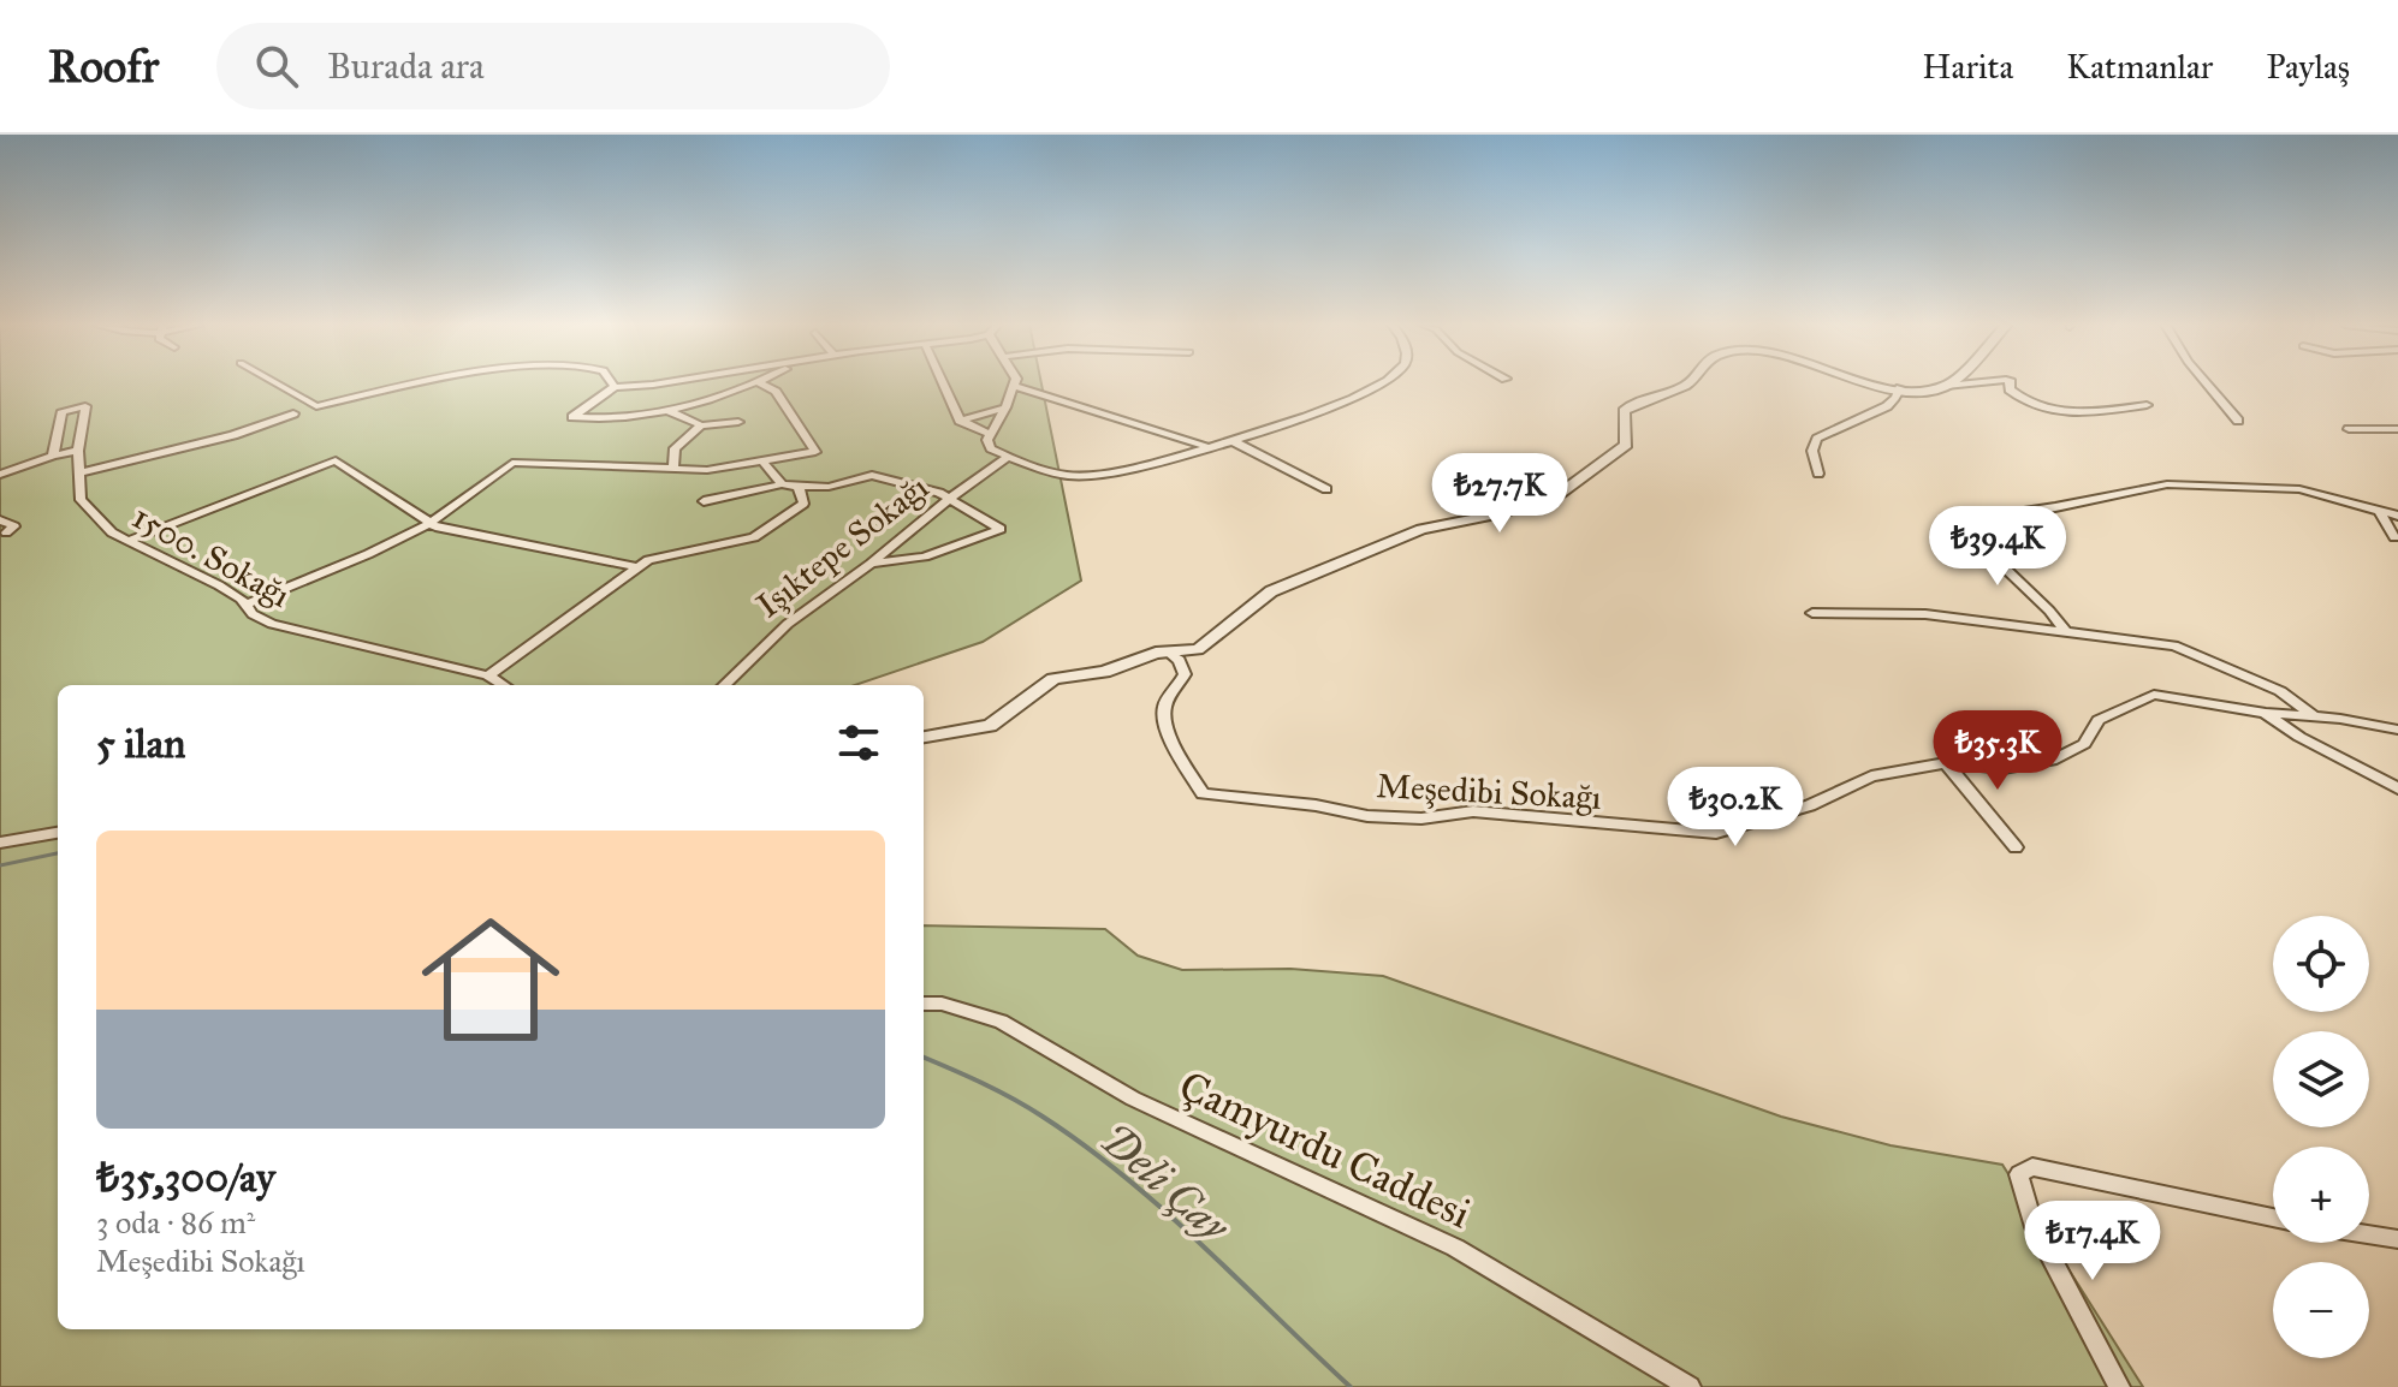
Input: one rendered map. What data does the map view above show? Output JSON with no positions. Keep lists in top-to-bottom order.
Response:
{
  "streets": {
    "street": [
      "Işıktepe Sokağı",
      "1500. Sokağı",
      "Meşedibi Sokağı",
      "Çamyurdu Caddesi"
    ]
  },
  "water": ["Deli Çay"],
  "page": {
    "header": "Roofr",
    "search": "Burada ara",
    "nav": ["Harita", "Katmanlar", "Paylaş"],
    "price": [
      "₺27.7K",
      "₺39.4K",
      "₺35.3K",
      "₺30.2K",
      "₺17.4K"
    ],
    "heading": "5 ilan",
    "list": [
      {
        "name": "₺35,300/ay",
        "note": "3 oda · 86 m² · Meşedibi Sokağı"
      }
    ],
    "map_buttons": ["+", "−"]
  }
}
